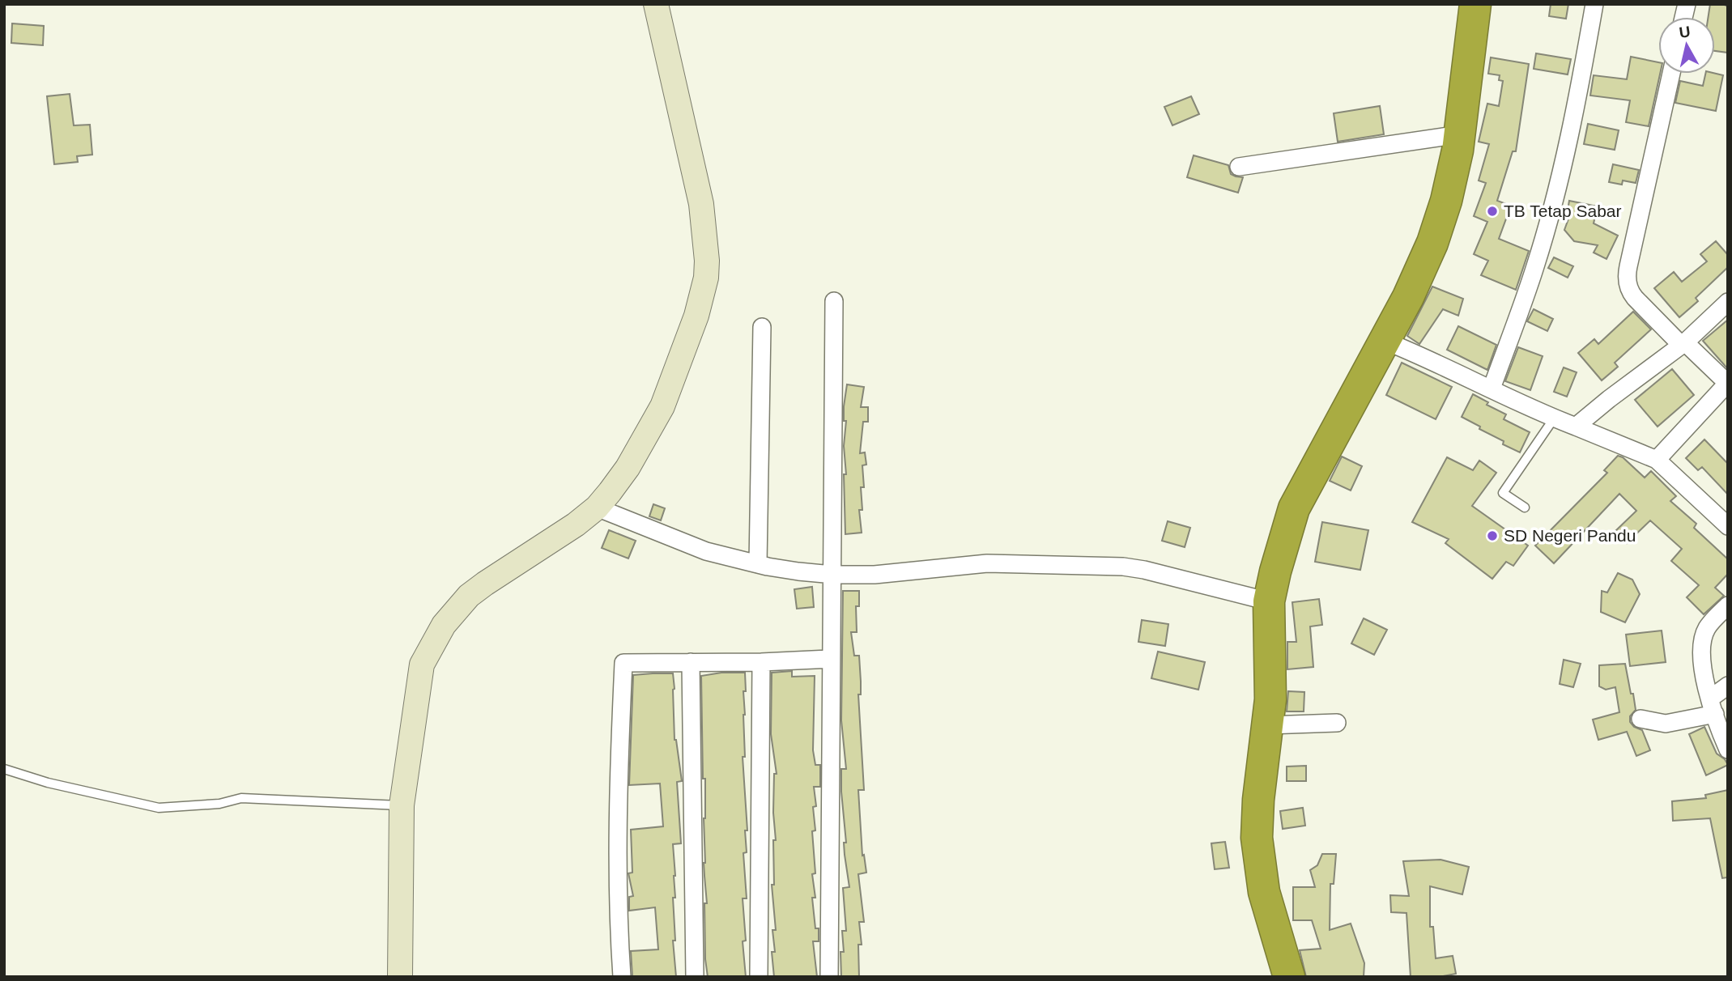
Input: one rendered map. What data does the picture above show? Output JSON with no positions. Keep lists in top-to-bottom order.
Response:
{
  "places": ["TB Tetap Sabar", "SD Negeri Pandu"],
  "north": "top"
}
